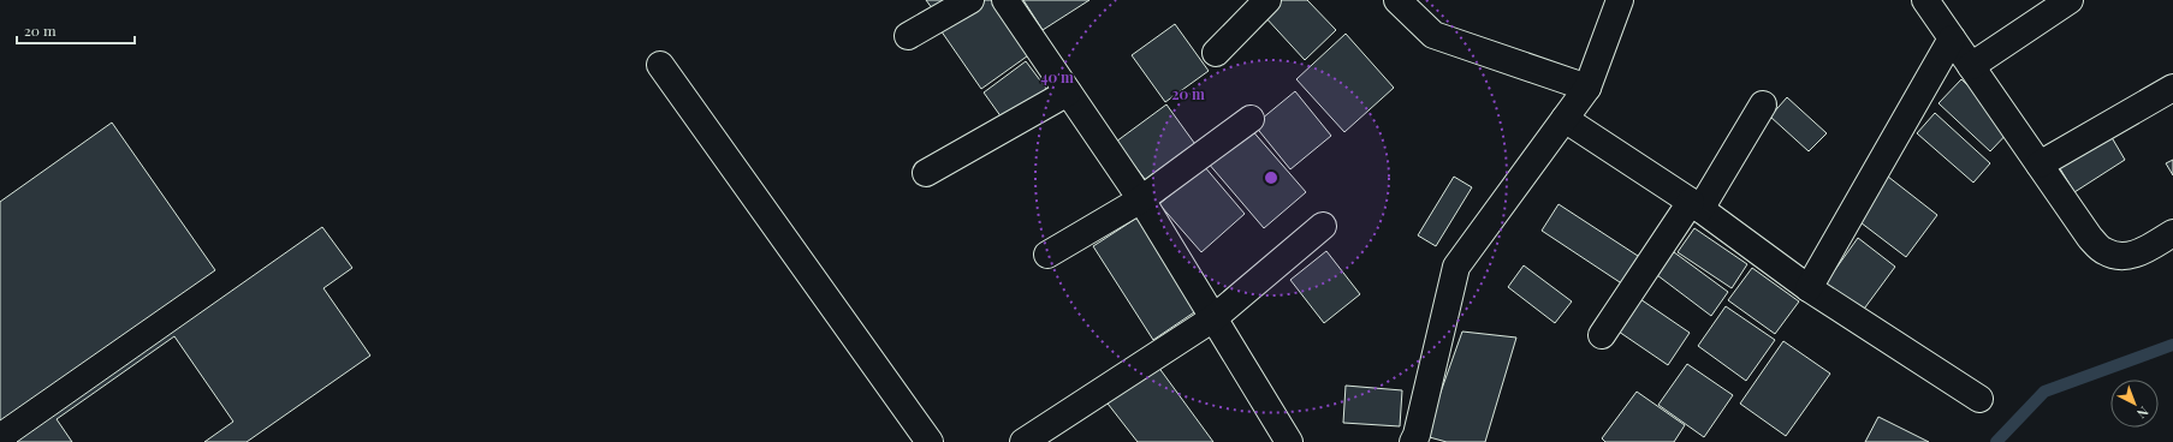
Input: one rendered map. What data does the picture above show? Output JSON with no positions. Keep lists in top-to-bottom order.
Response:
{
  "scale_bar": "20 m",
  "north": "bottom right",
  "rings": ["40 m", "20 m"]
}
